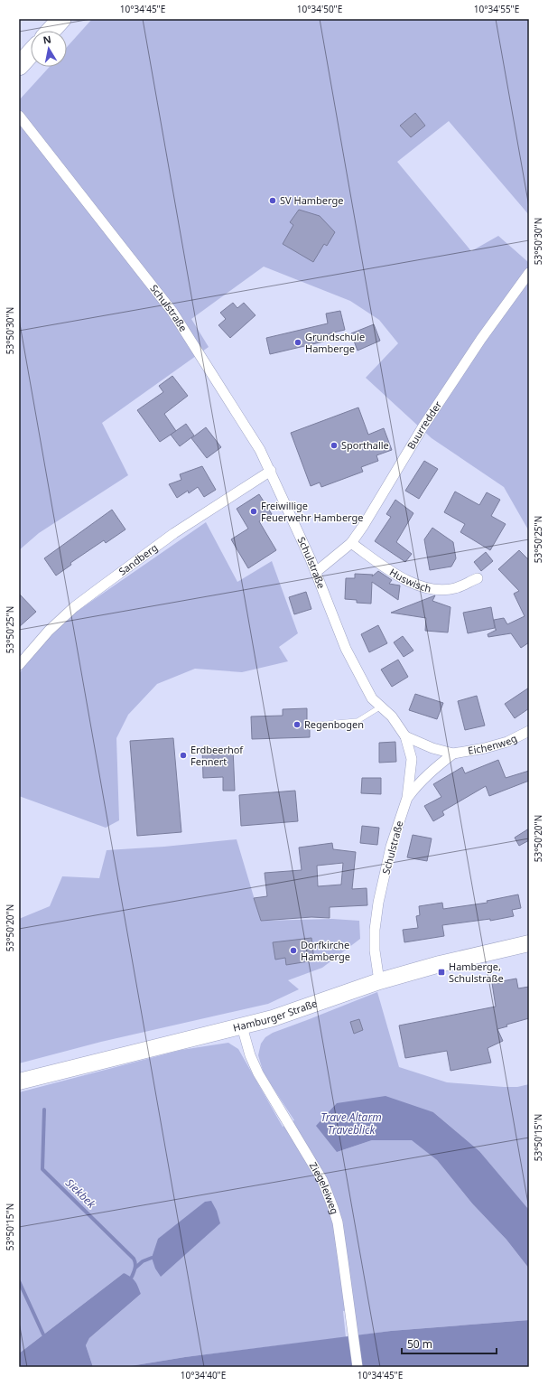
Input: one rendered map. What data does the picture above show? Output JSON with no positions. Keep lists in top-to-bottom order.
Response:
{
  "streets": {
    "main road": ["Hamburger Straße"],
    "street": [
      "Schulstraße",
      "Buurredder",
      "Sandberg",
      "Huswisch",
      "Eichenweg",
      "Ziegeleiweg"
    ]
  },
  "crossings": [
    ["Schulstraße", "Buurredder"],
    ["Schulstraße", "Sandberg"],
    ["Schulstraße", "Eichenweg"],
    ["Schulstraße", "Hamburger Straße"],
    ["Buurredder", "Huswisch"],
    ["Hamburger Straße", "Ziegeleiweg"]
  ],
  "water": ["Trave Altarm Traveblick", "Siekbek"],
  "places": {
    "other": [
      "SV Hamberge",
      "Grundschule Hamberge",
      "Sporthalle",
      "Freiwillige Feuerwehr Hamberge",
      "Regenbogen",
      "Erdbeerhof Fennert",
      "Dorfkirche Hamberge"
    ],
    "transit": ["Hamberge, Schulstraße"]
  },
  "scale_bar": "50 m",
  "north": "top",
  "coordinates": [
    "10°34'45\"E",
    "10°34'50\"E",
    "10°34'55\"E",
    "53°50'30\"N",
    "53°50'25\"N",
    "53°50'20\"N",
    "53°50'15\"N",
    "10°34'40\"E"
  ]
}
